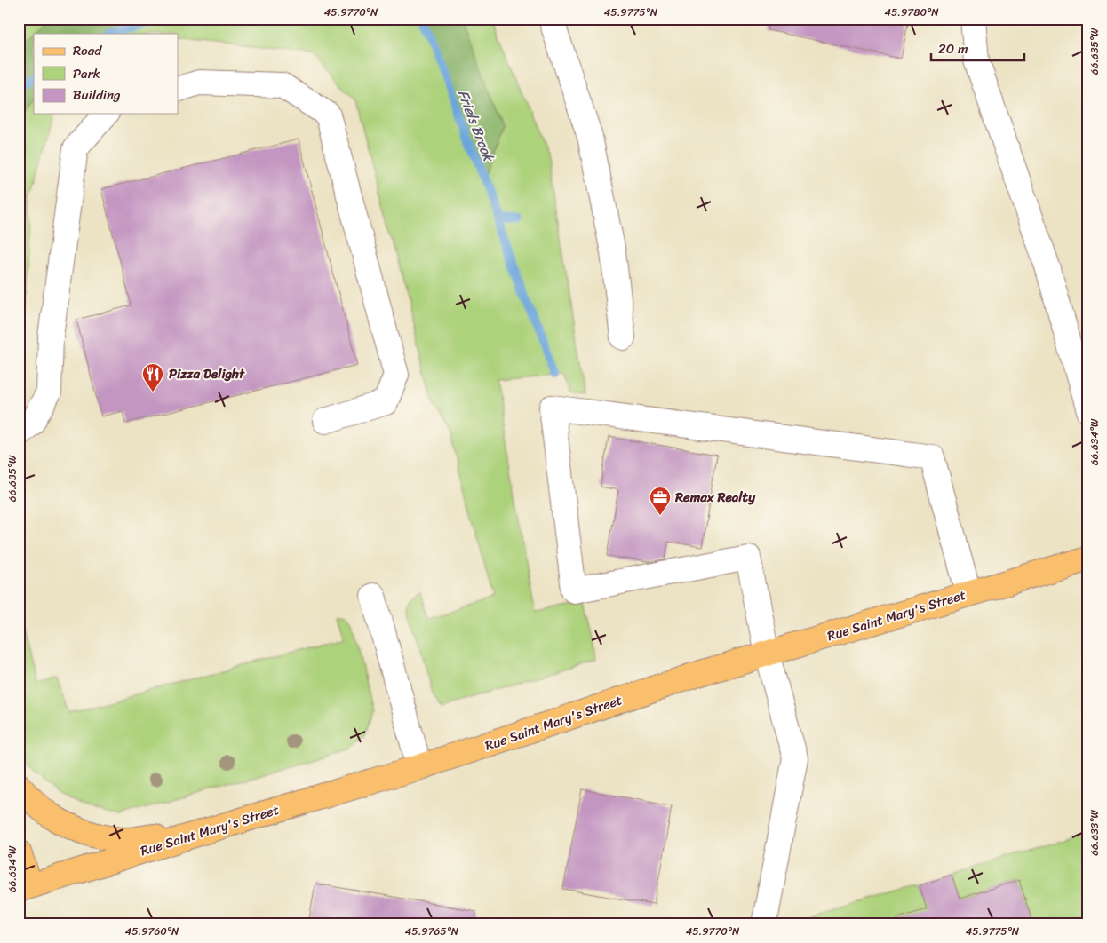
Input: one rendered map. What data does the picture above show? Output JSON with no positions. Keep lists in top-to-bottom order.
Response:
{
  "streets": {
    "main road": ["Rue Saint Mary's Street"]
  },
  "water": ["Friels Brook"],
  "places": {
    "restaurant": ["Pizza Delight"],
    "office": ["Remax Realty"]
  },
  "legend": ["Road", "Park", "Building"],
  "scale_bar": "20 m",
  "coordinates": [
    "45.9770°N",
    "45.9775°N",
    "45.9780°N",
    "66.635°W",
    "66.634°W",
    "66.633°W",
    "45.9760°N",
    "45.9765°N"
  ]
}
